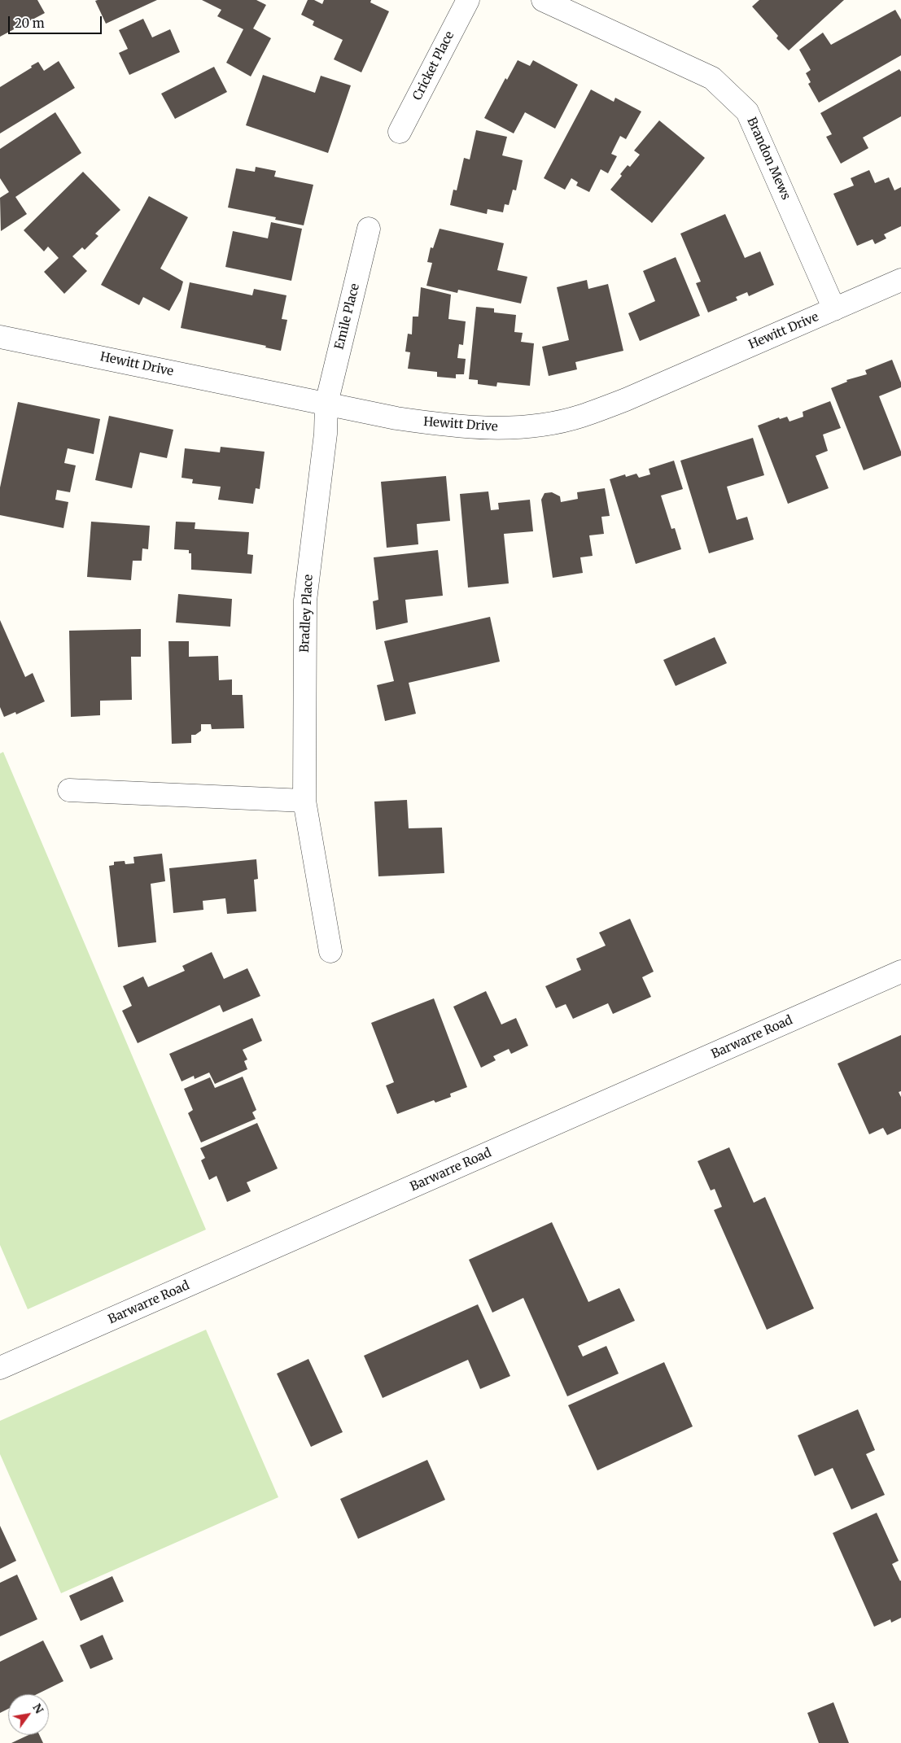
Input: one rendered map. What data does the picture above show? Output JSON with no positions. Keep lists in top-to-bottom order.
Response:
{
  "streets": {
    "street": [
      "Cricket Place",
      "Brandon Mews",
      "Emile Place",
      "Hewitt Drive",
      "Bradley Place",
      "Barwarre Road"
    ]
  },
  "crossings": [
    ["Brandon Mews", "Hewitt Drive"],
    ["Emile Place", "Hewitt Drive"],
    ["Emile Place", "Bradley Place"],
    ["Hewitt Drive", "Bradley Place"]
  ],
  "scale_bar": "20 m",
  "north": "top right"
}
